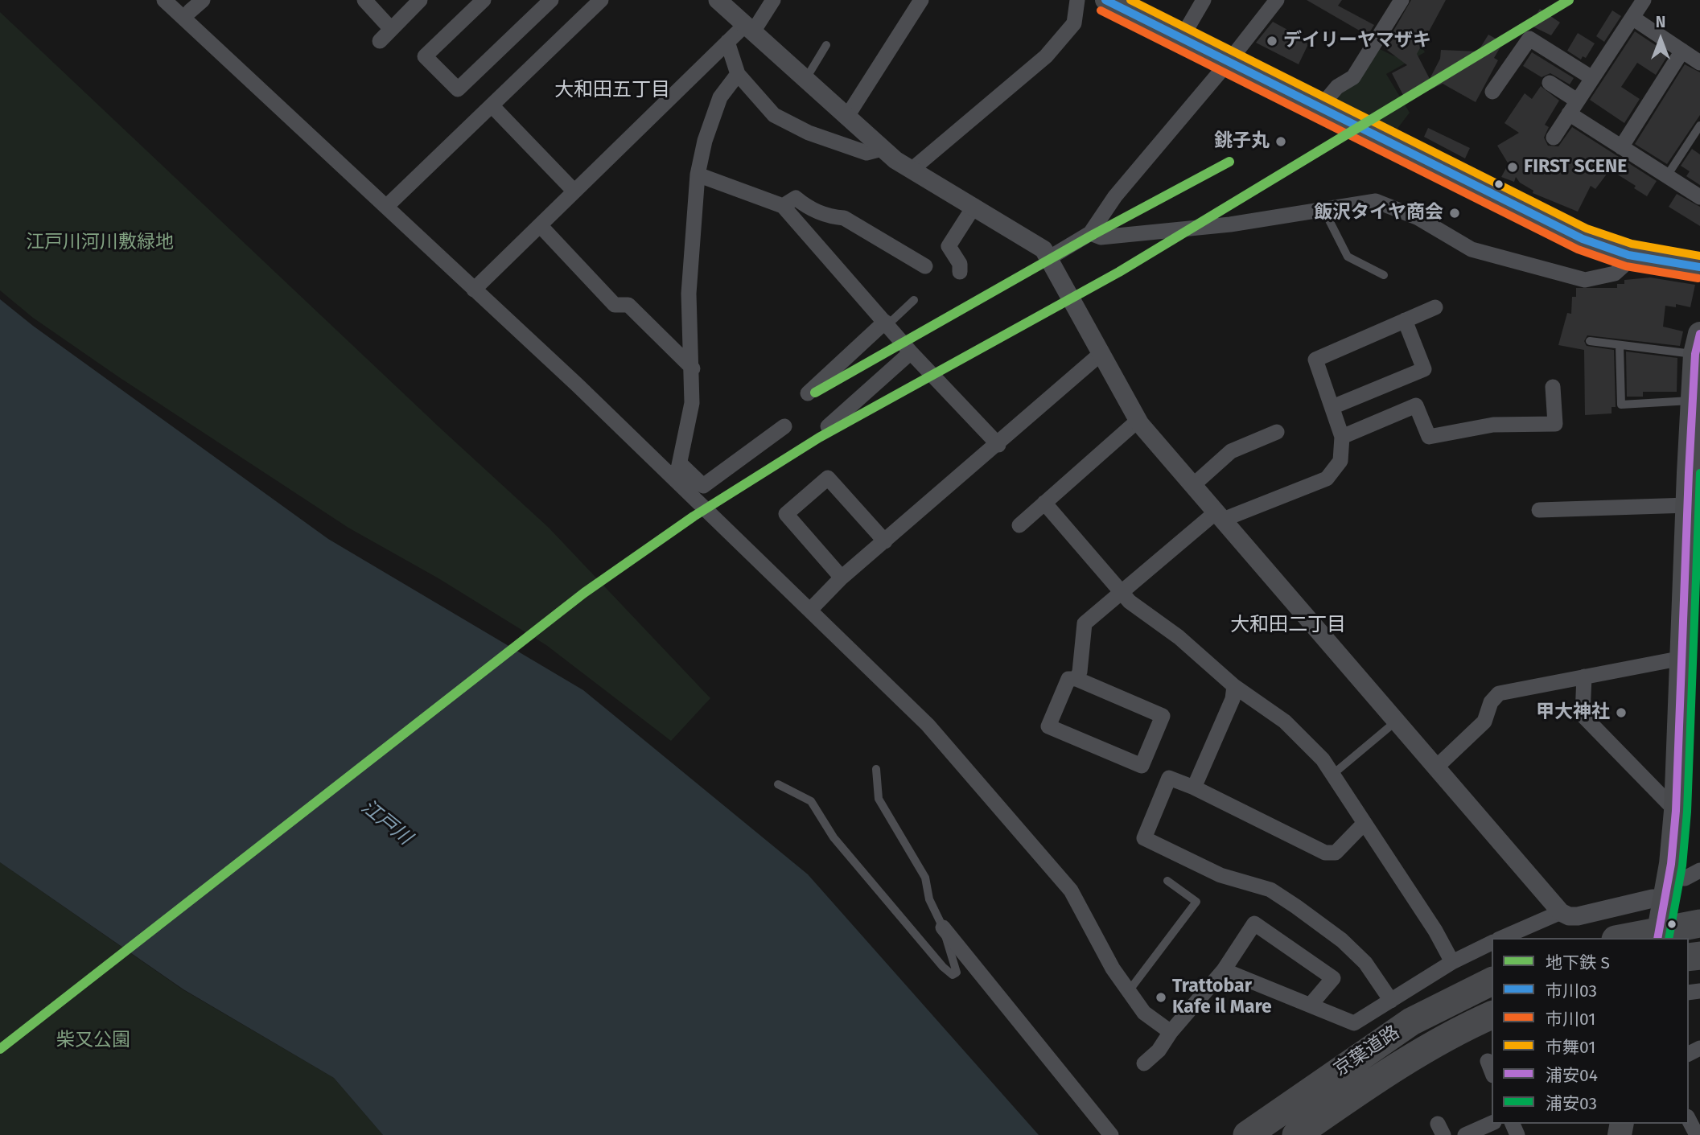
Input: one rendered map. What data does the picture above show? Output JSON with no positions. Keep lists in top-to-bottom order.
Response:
{
  "streets": {
    "highway": ["京葉道路"]
  },
  "districts": ["大和田五丁目", "大和田二丁目"],
  "water": ["江戸川"],
  "parks": ["江戸川河川敷緑地", "柴又公園"],
  "places": [
    "デイリーヤマザキ",
    "銚子丸",
    "FIRST SCENE",
    "飯沢タイヤ商会",
    "甲大神社",
    "Trattobar Kafe il Mare"
  ],
  "lines": [
    "metro line S",
    "transit line 市川03",
    "transit line 市舞01",
    "transit line 市川01",
    "transit line 浦安04",
    "transit line 浦安03"
  ],
  "legend": [
    "地下鉄 S",
    "市川03",
    "市川01",
    "市舞01",
    "浦安04",
    "浦安03"
  ],
  "north": "top"
}
